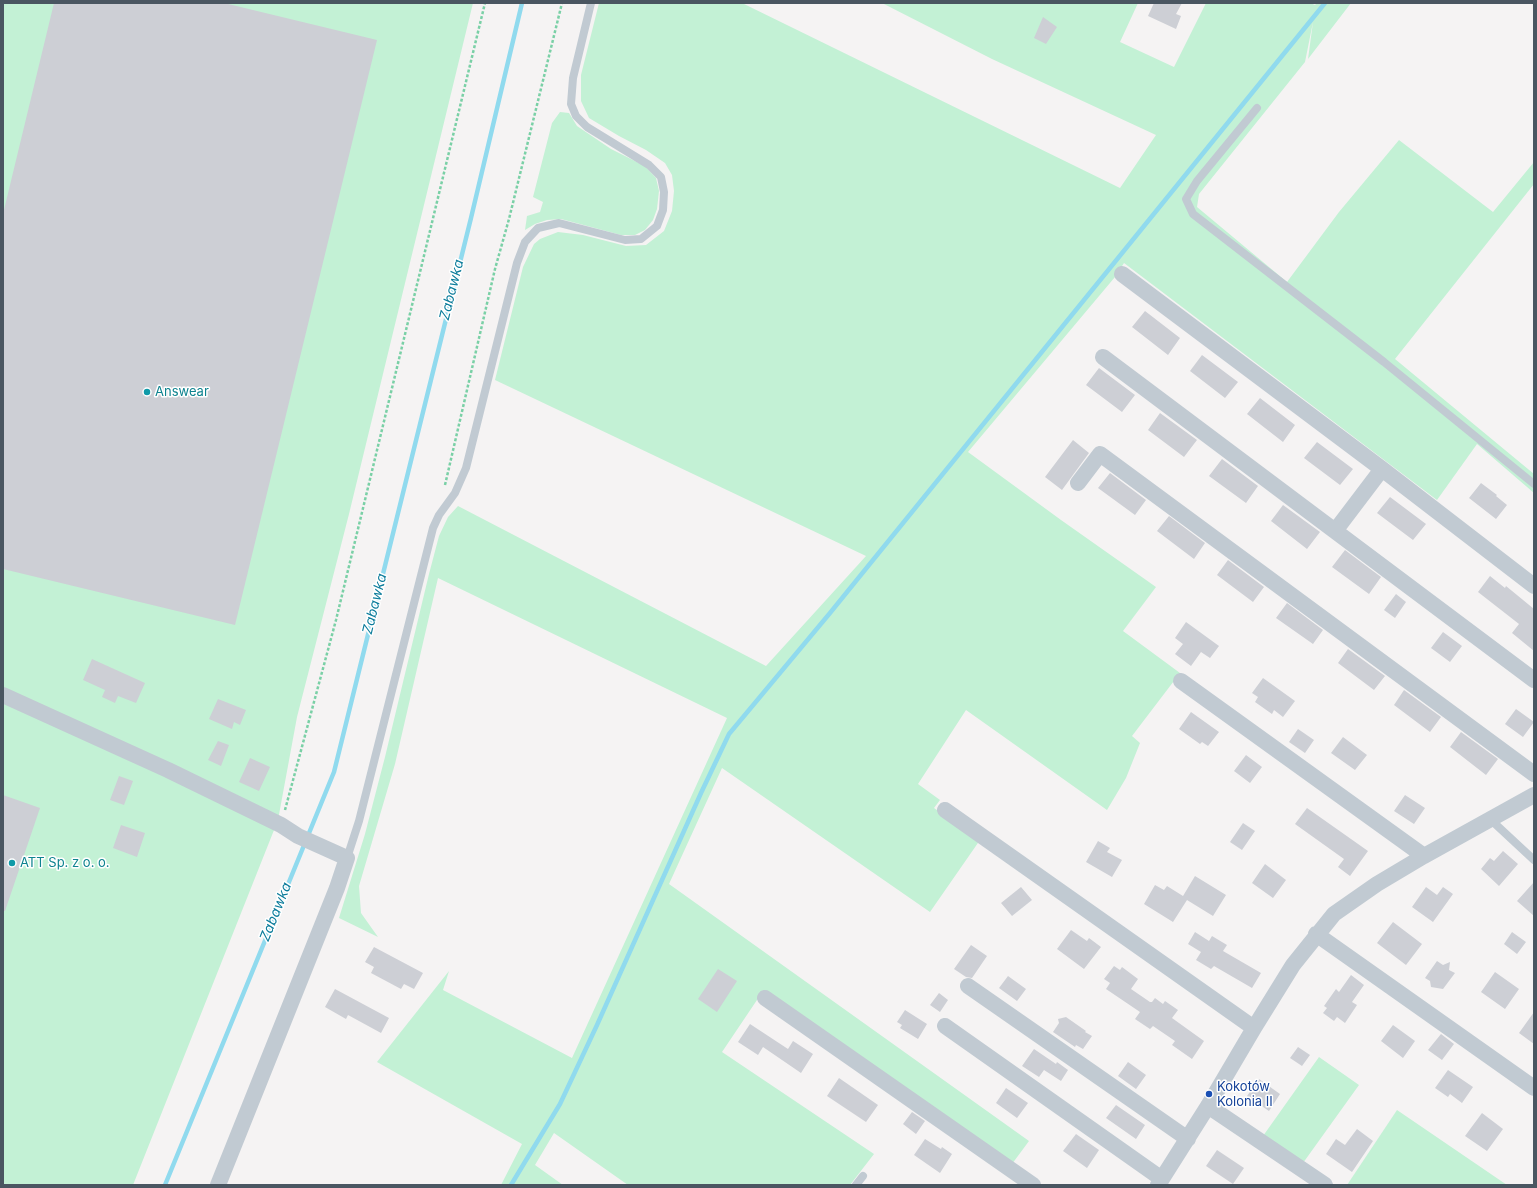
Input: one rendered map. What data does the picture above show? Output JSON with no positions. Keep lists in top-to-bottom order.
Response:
{
  "water": ["Zabawka"],
  "places": ["Answear", "ATT Sp. z o. o.", "Kokotów Kolonia II"]
}
